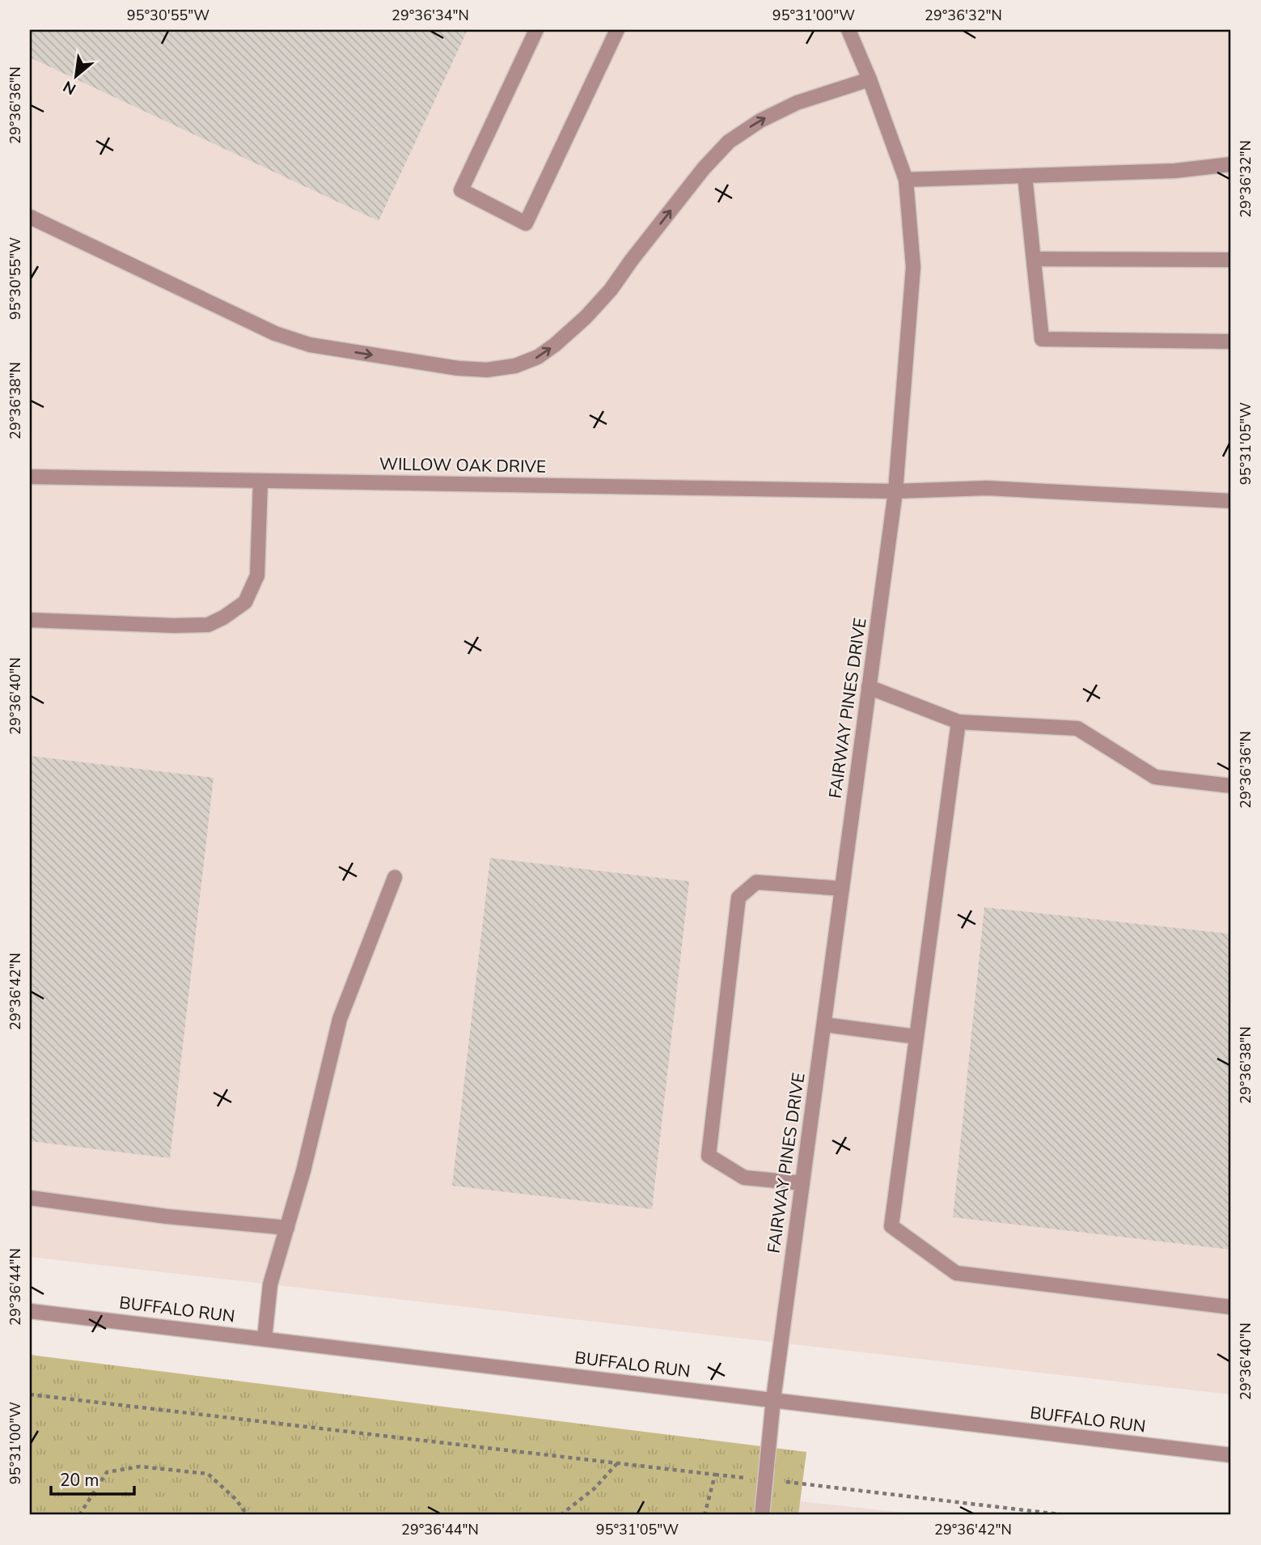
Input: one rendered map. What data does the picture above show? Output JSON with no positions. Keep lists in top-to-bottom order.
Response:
{
  "streets": {
    "street": ["WILLOW OAK DRIVE", "FAIRWAY PINES DRIVE", "BUFFALO RUN"]
  },
  "crossings": [
    ["WILLOW OAK DRIVE", "FAIRWAY PINES DRIVE"],
    ["FAIRWAY PINES DRIVE", "BUFFALO RUN"]
  ],
  "scale_bar": "20 m",
  "north": "bottom left",
  "coordinates": [
    "95°30'55\"W",
    "29°36'34\"N",
    "95°31'00\"W",
    "29°36'32\"N",
    "29°36'36\"N",
    "29°36'38\"N",
    "95°31'05\"W",
    "29°36'40\"N",
    "29°36'42\"N",
    "29°36'44\"N"
  ]
}
